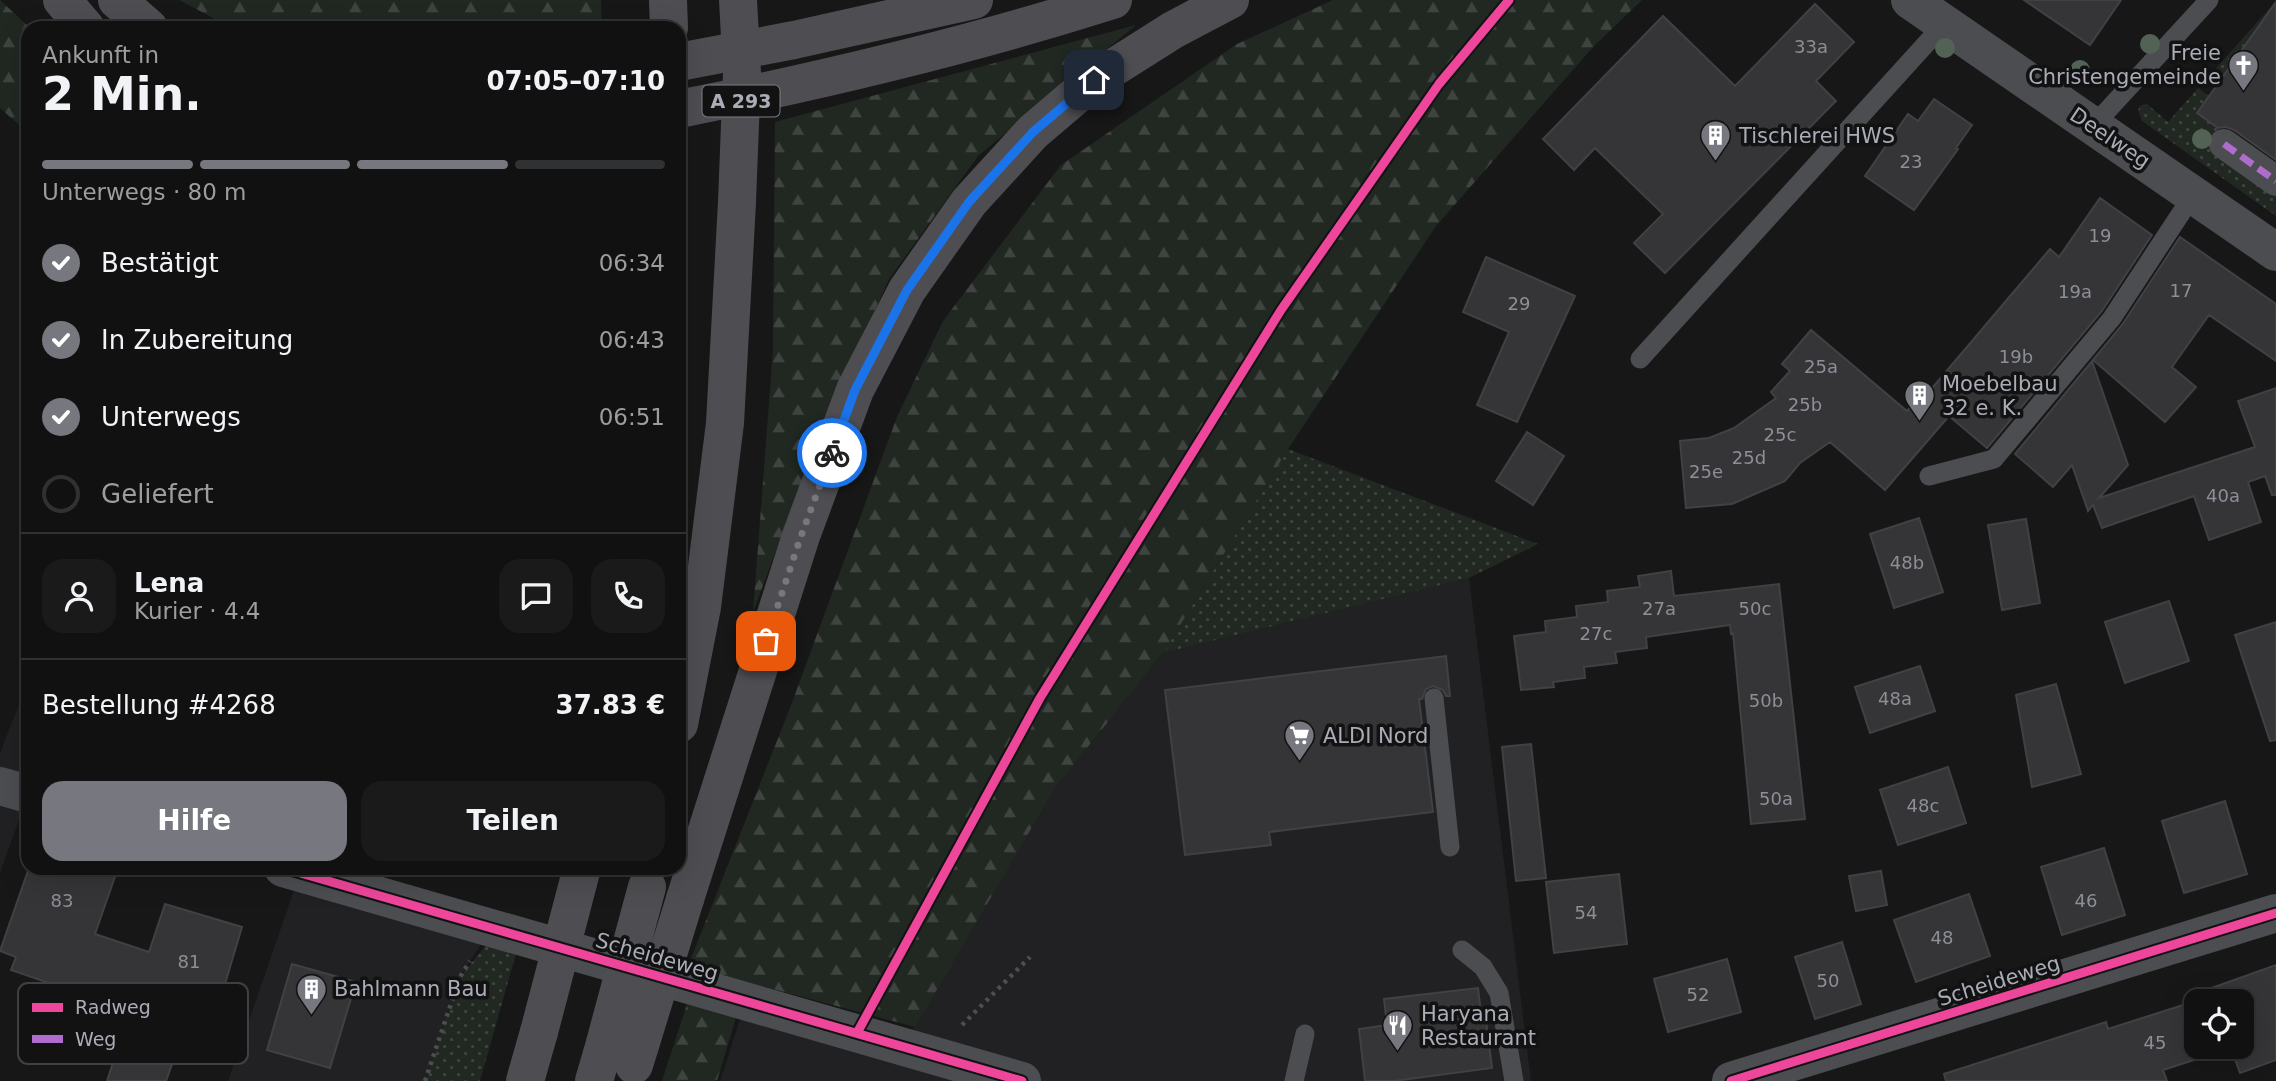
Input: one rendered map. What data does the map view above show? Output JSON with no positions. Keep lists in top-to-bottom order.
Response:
{
  "streets": {
    "highway": ["A 293"],
    "street": ["Deelweg", "Scheideweg"]
  },
  "places": {
    "church": ["Freie Christengemeinde"],
    "building": ["Tischlerei HWS", "Moebelbau 32 e. K.", "Bahlmann Bau"],
    "supermarket": ["ALDI Nord"],
    "restaurant": ["Haryana Restaurant"]
  },
  "house_numbers": [
    "33a",
    "23",
    "19",
    "17",
    "19a",
    "29",
    "19b",
    "25a",
    "25b",
    "25c",
    "25d",
    "25e",
    "40a",
    "48b",
    "27a",
    "50c",
    "27c",
    "48a",
    "50b",
    "50a",
    "48c",
    "83",
    "46",
    "54",
    "48",
    "81",
    "50",
    "52",
    "45"
  ],
  "legend": ["Radweg", "Weg"],
  "page": {
    "heading": ["2 Min.", "Ankunft in", "07:05–07:10"],
    "panel": [
      "Lena",
      "Kurier · 4.4",
      "Bestellung #4268",
      "37.83 €"
    ],
    "bar": "Unterwegs · 80 m",
    "list": [
      ["Bestätigt", "06:34"],
      ["In Zubereitung", "06:43"],
      ["Unterwegs", "06:51"],
      "Geliefert"
    ],
    "buttons": ["Hilfe", "Teilen"]
  }
}
